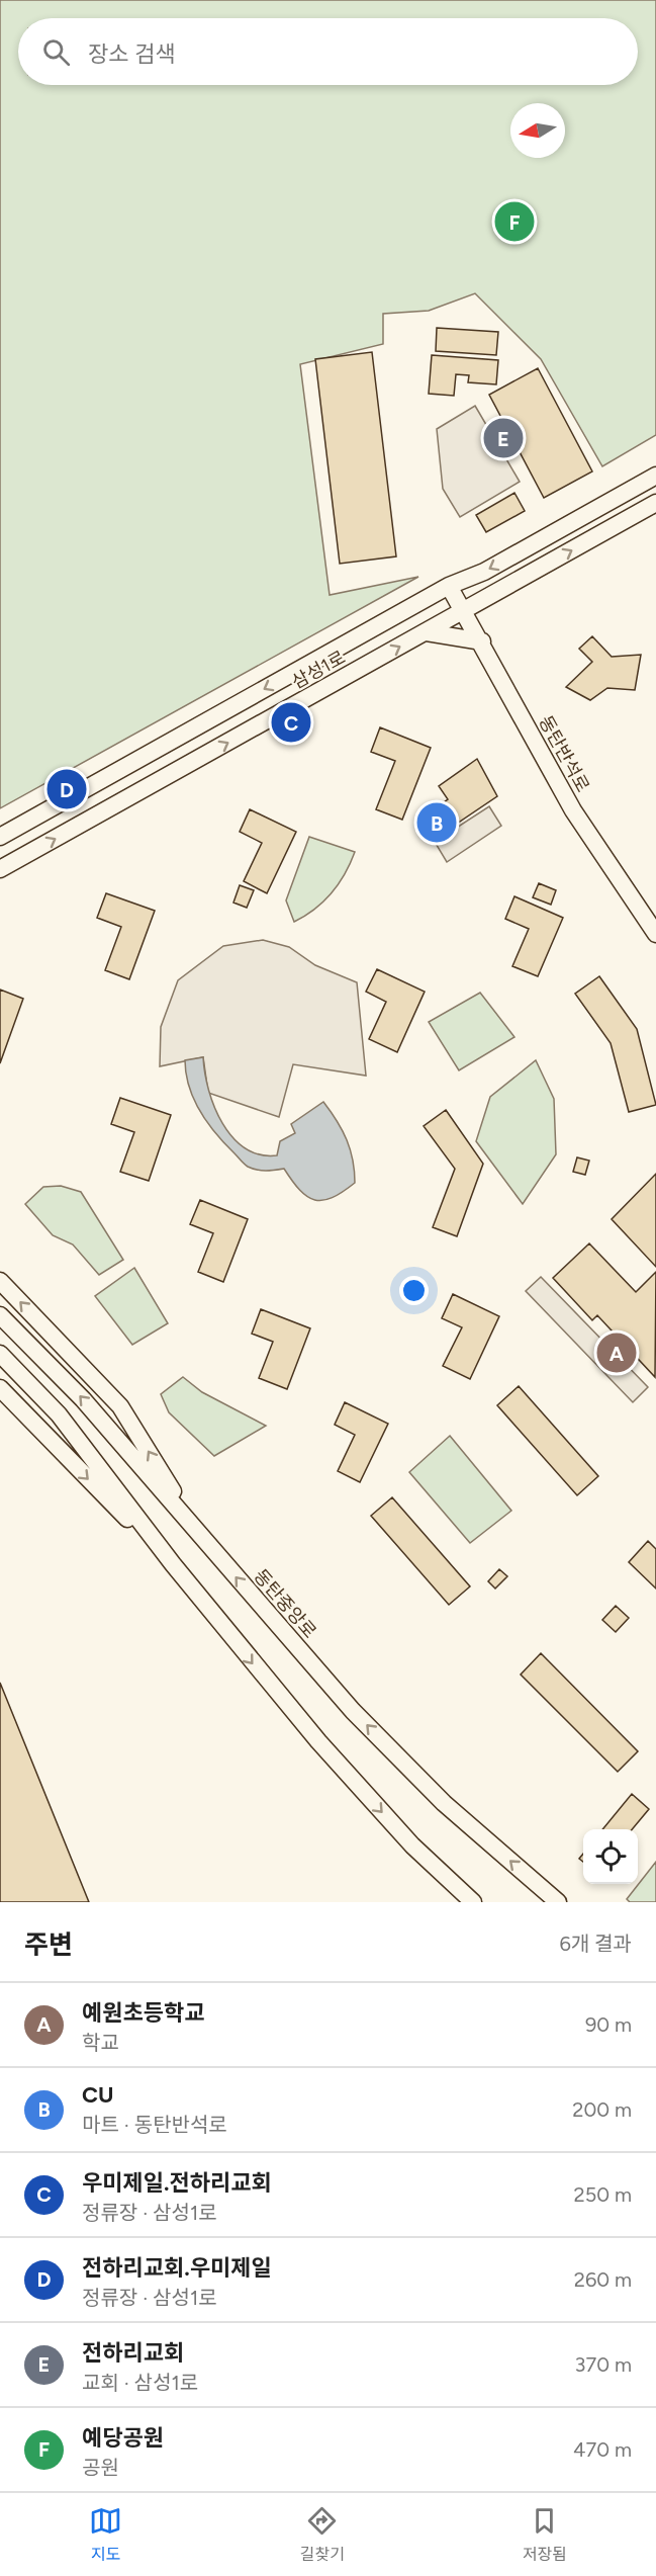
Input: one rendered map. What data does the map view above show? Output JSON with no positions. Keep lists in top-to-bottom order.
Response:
{
  "streets": {
    "street": ["삼성1로", "동탄반석로", "동탄중앙로"]
  },
  "crossings": [
    ["삼성1로", "동탄반석로"]
  ],
  "north": "left",
  "page": {
    "search": "장소 검색",
    "pins": [
      "F",
      "E",
      "C",
      "D",
      "B",
      "A"
    ],
    "heading": ["주변", "6개 결과"],
    "list": [
      {
        "mark": "A",
        "name": "예원초등학교",
        "note": "학교",
        "value": "90 m"
      },
      {
        "mark": "B",
        "name": "CU",
        "note": "마트 · 동탄반석로",
        "value": "200 m"
      },
      {
        "mark": "C",
        "name": "우미제일.전하리교회",
        "note": "정류장 · 삼성1로",
        "value": "250 m"
      },
      {
        "mark": "D",
        "name": "전하리교회.우미제일",
        "note": "정류장 · 삼성1로",
        "value": "260 m"
      },
      {
        "mark": "E",
        "name": "전하리교회",
        "note": "교회 · 삼성1로",
        "value": "370 m"
      },
      {
        "mark": "F",
        "name": "예당공원",
        "note": "공원",
        "value": "470 m"
      }
    ],
    "nav": ["지도", "길찾기", "저장됨"]
  }
}
